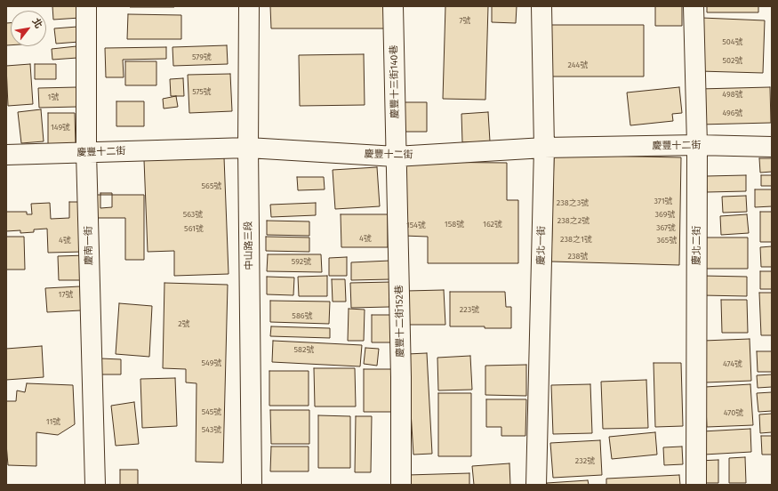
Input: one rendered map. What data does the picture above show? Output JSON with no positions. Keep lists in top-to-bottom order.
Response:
{
  "streets": {
    "street": [
      "慶豐十三街140巷",
      "慶豐十二街",
      "慶南一街",
      "中山路三段",
      "慶北一街",
      "慶北二街",
      "慶豐十二街152巷"
    ]
  },
  "crossings": [
    ["慶豐十三街140巷", "慶豐十二街"],
    ["慶豐十三街140巷", "慶豐十二街152巷"],
    ["慶豐十二街", "慶南一街"],
    ["慶豐十二街", "中山路三段"],
    ["慶豐十二街", "慶北一街"],
    ["慶豐十二街", "慶北二街"],
    ["慶豐十二街", "慶豐十二街152巷"]
  ],
  "house_numbers": [
    "7號",
    "504號",
    "579號",
    "502號",
    "244號",
    "575號",
    "498號",
    "1號",
    "496號",
    "149號",
    "565號",
    "371號",
    "238之3號",
    "563號",
    "369號",
    "238之2號",
    "158號",
    "162號",
    "154號",
    "367號",
    "561號",
    "4號",
    "238之1號",
    "4號",
    "365號",
    "238號",
    "592號",
    "17號",
    "223號",
    "586號",
    "2號",
    "582號",
    "549號",
    "474號",
    "545號",
    "470號",
    "11號",
    "543號",
    "232號"
  ],
  "north": "top right"
}
